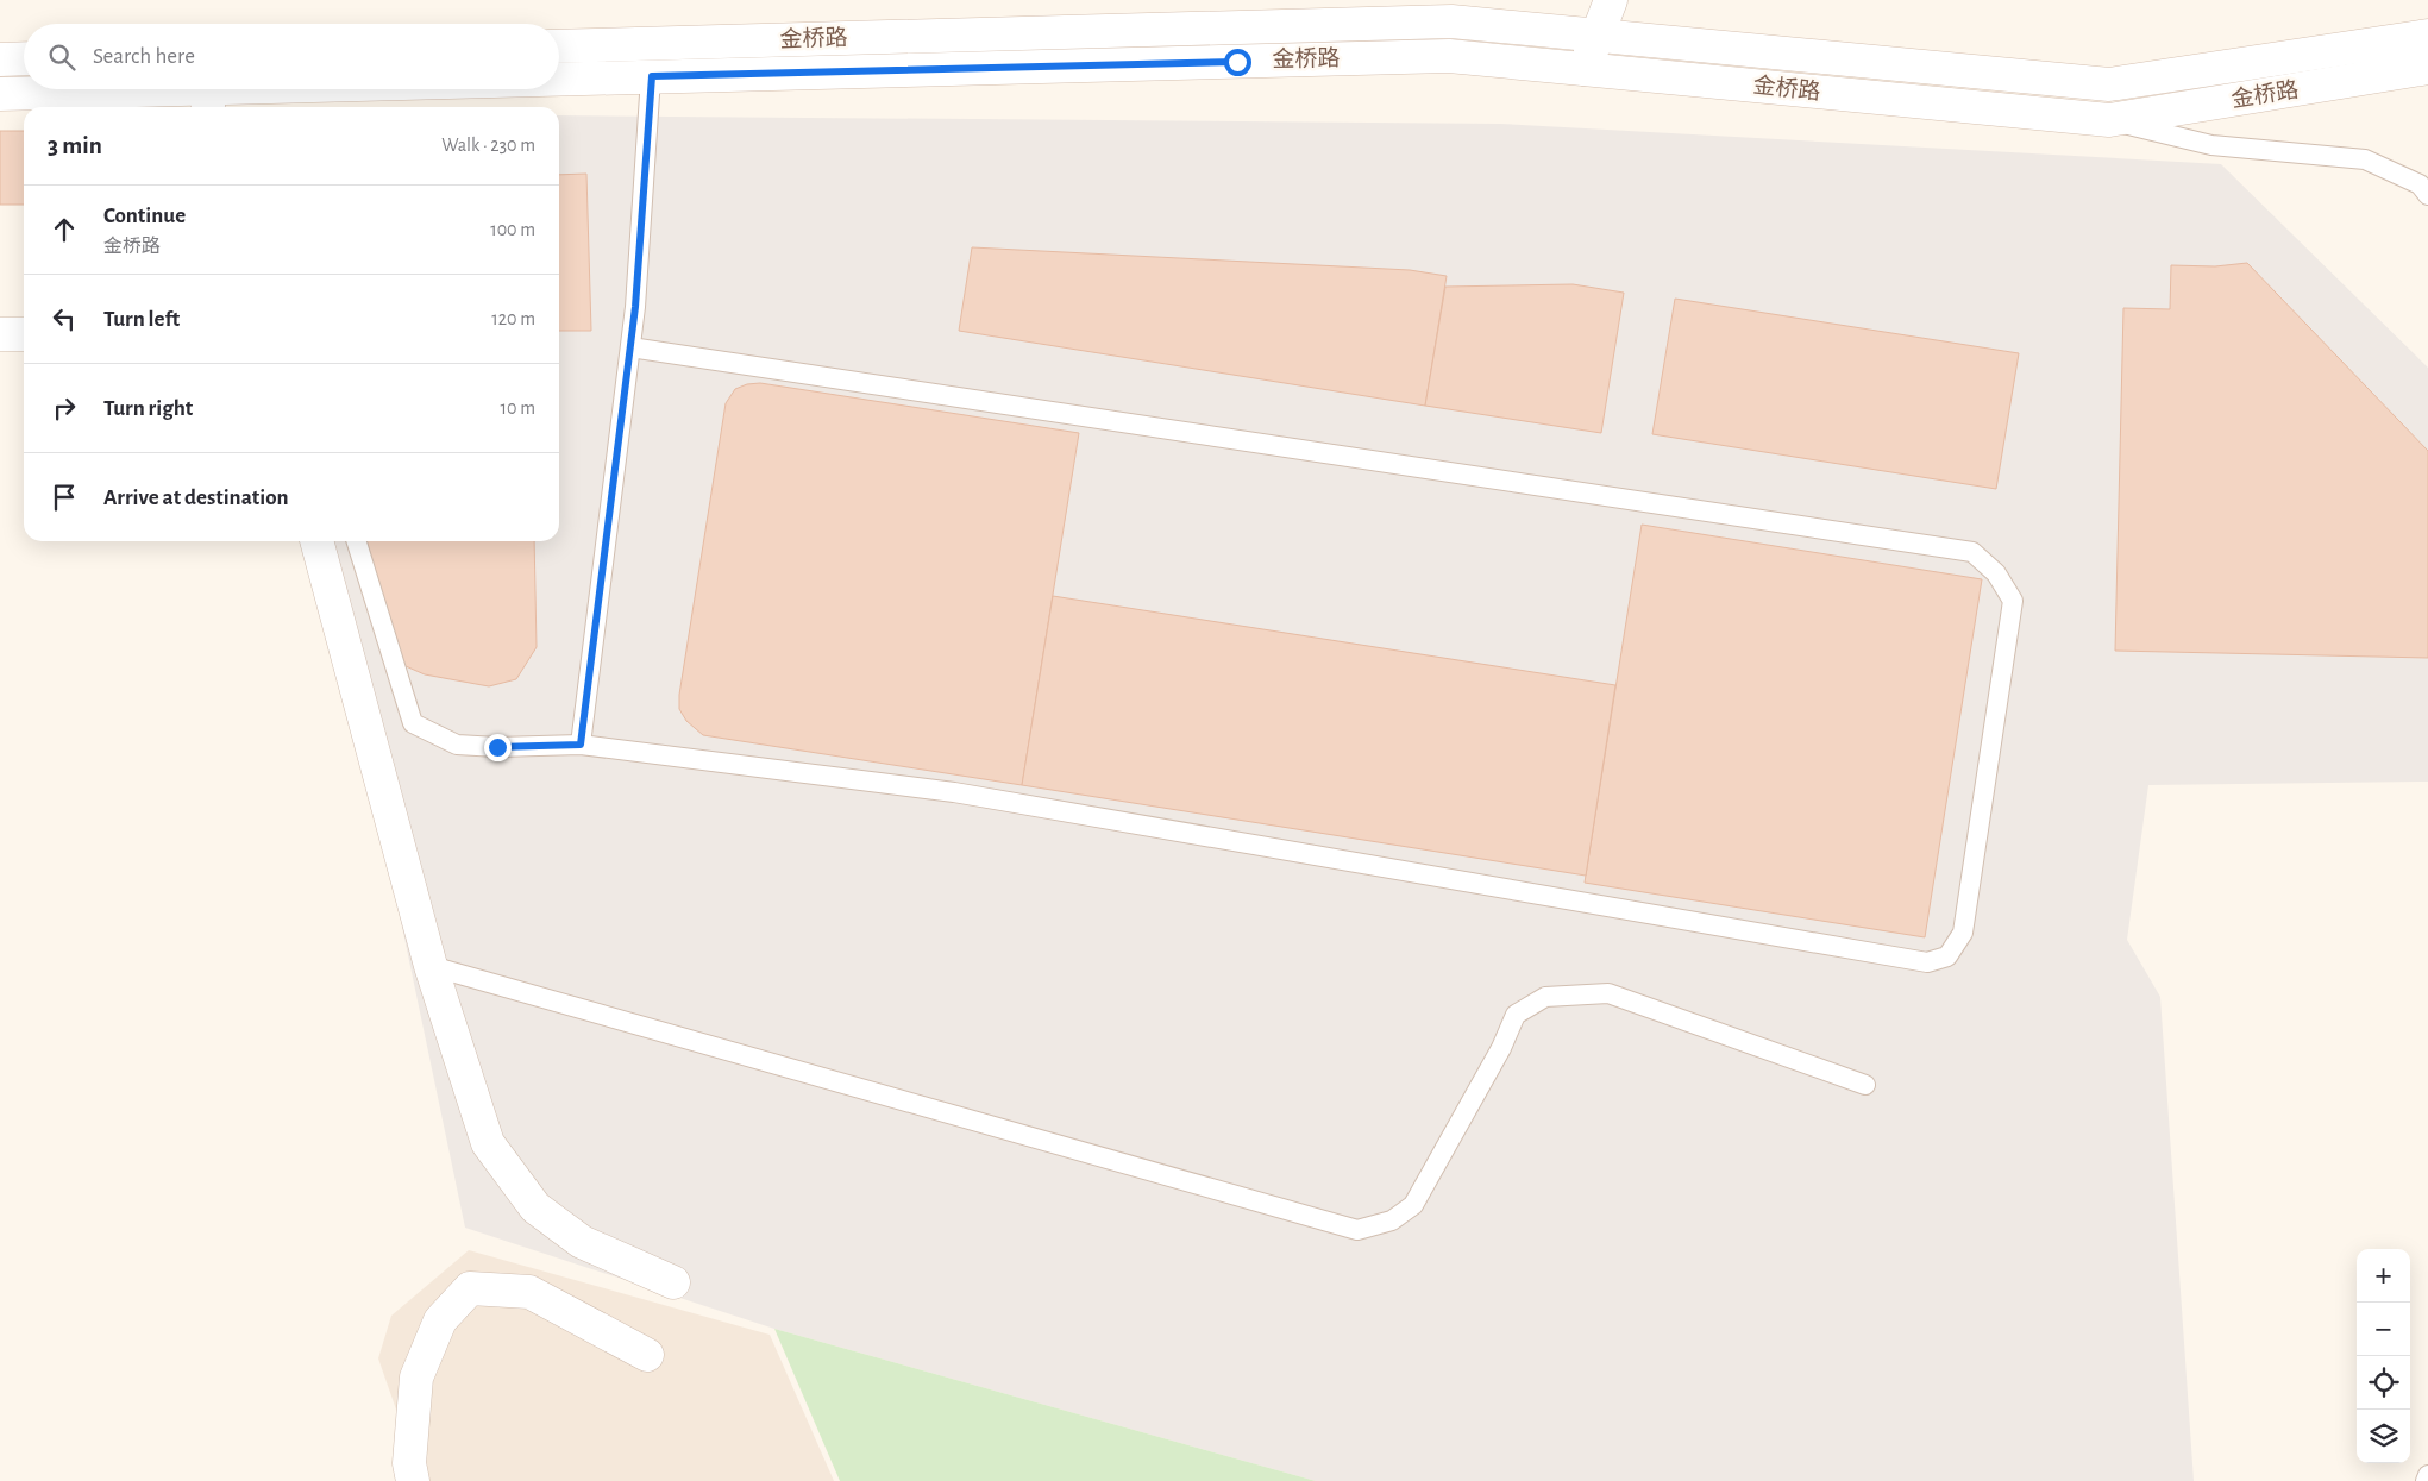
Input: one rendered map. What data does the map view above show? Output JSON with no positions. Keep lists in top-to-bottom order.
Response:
{
  "streets": {
    "main road": ["金桥路"]
  },
  "page": {
    "search": "Search here",
    "heading": ["3 min", "Walk · 230 m"],
    "list": [
      ["Continue", "金桥路", "100 m"],
      ["Turn left", "120 m"],
      ["Turn right", "10 m"],
      "Arrive at destination"
    ],
    "map_buttons": ["+", "−"]
  }
}
